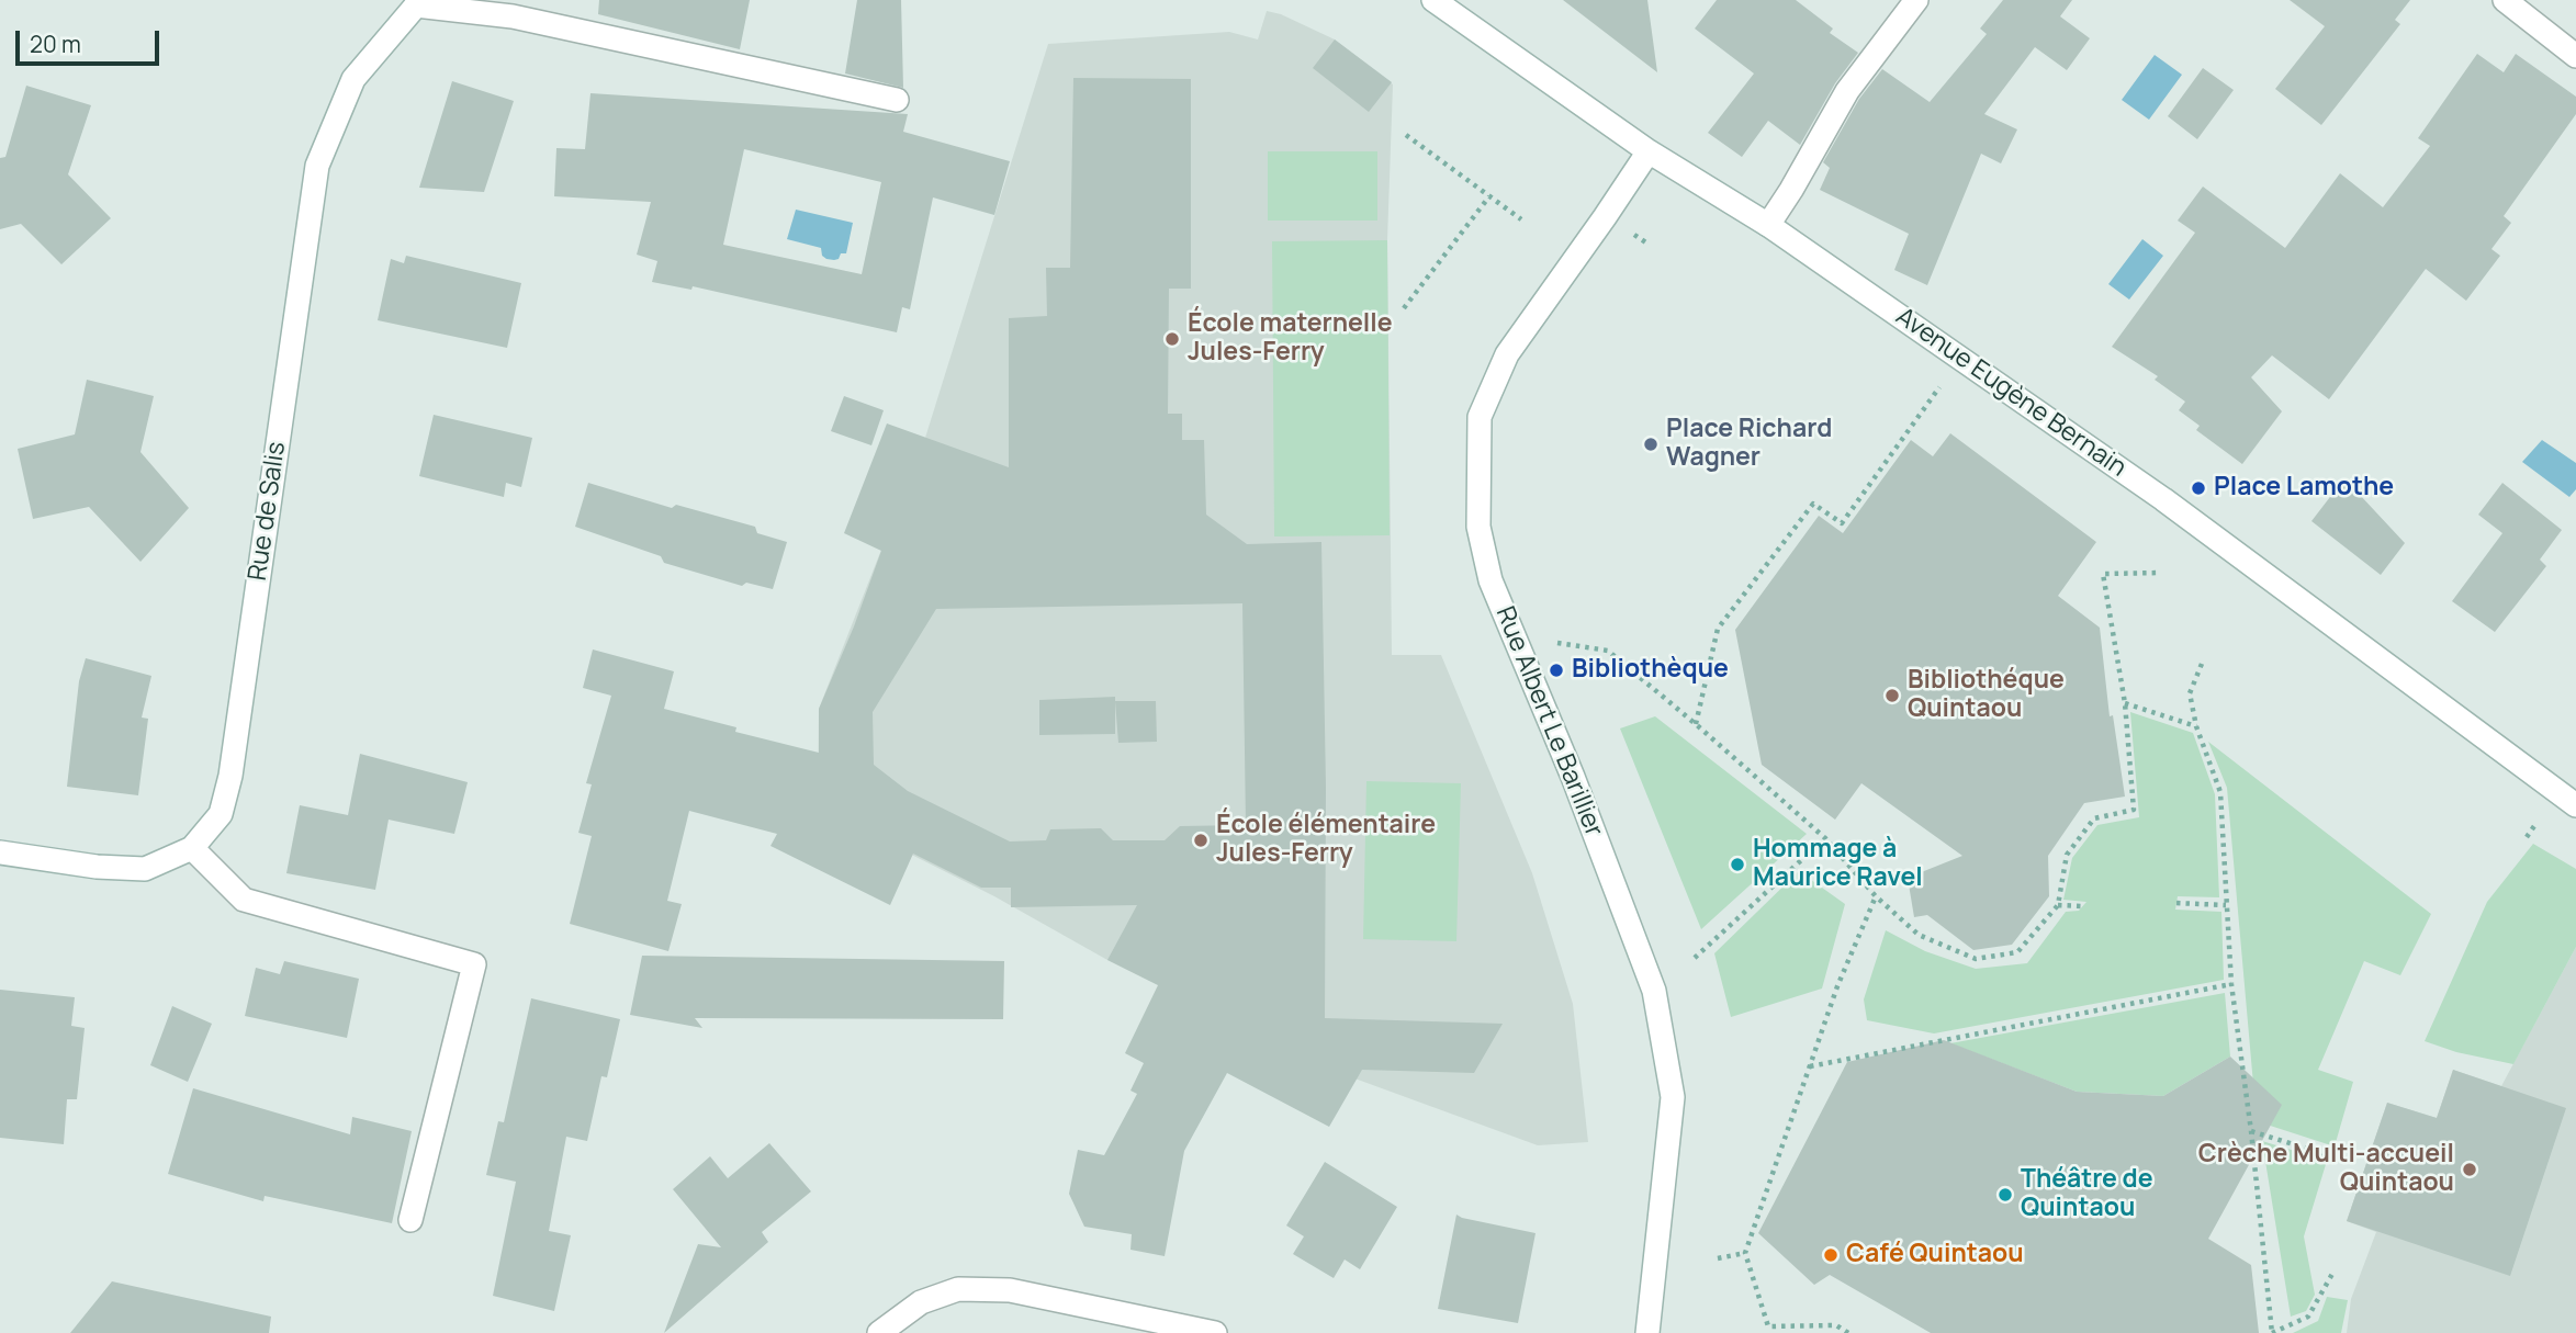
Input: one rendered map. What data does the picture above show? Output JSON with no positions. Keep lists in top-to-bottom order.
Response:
{
  "streets": {
    "street": ["Avenue Eugène Bernain", "Rue de Salis", "Rue Albert Le Barillier"]
  },
  "crossings": [
    ["Avenue Eugène Bernain", "Rue Albert Le Barillier"]
  ],
  "places": [
    "École maternelle Jules-Ferry",
    "Place Richard Wagner",
    "Place Lamothe",
    "Bibliothèque",
    "Bibliothéque Quintaou",
    "École élémentaire Jules-Ferry",
    "Hommage à Maurice Ravel",
    "Crèche Multi-accueil Quintaou",
    "Théâtre de Quintaou",
    "Café Quintaou"
  ],
  "scale_bar": "20 m"
}
